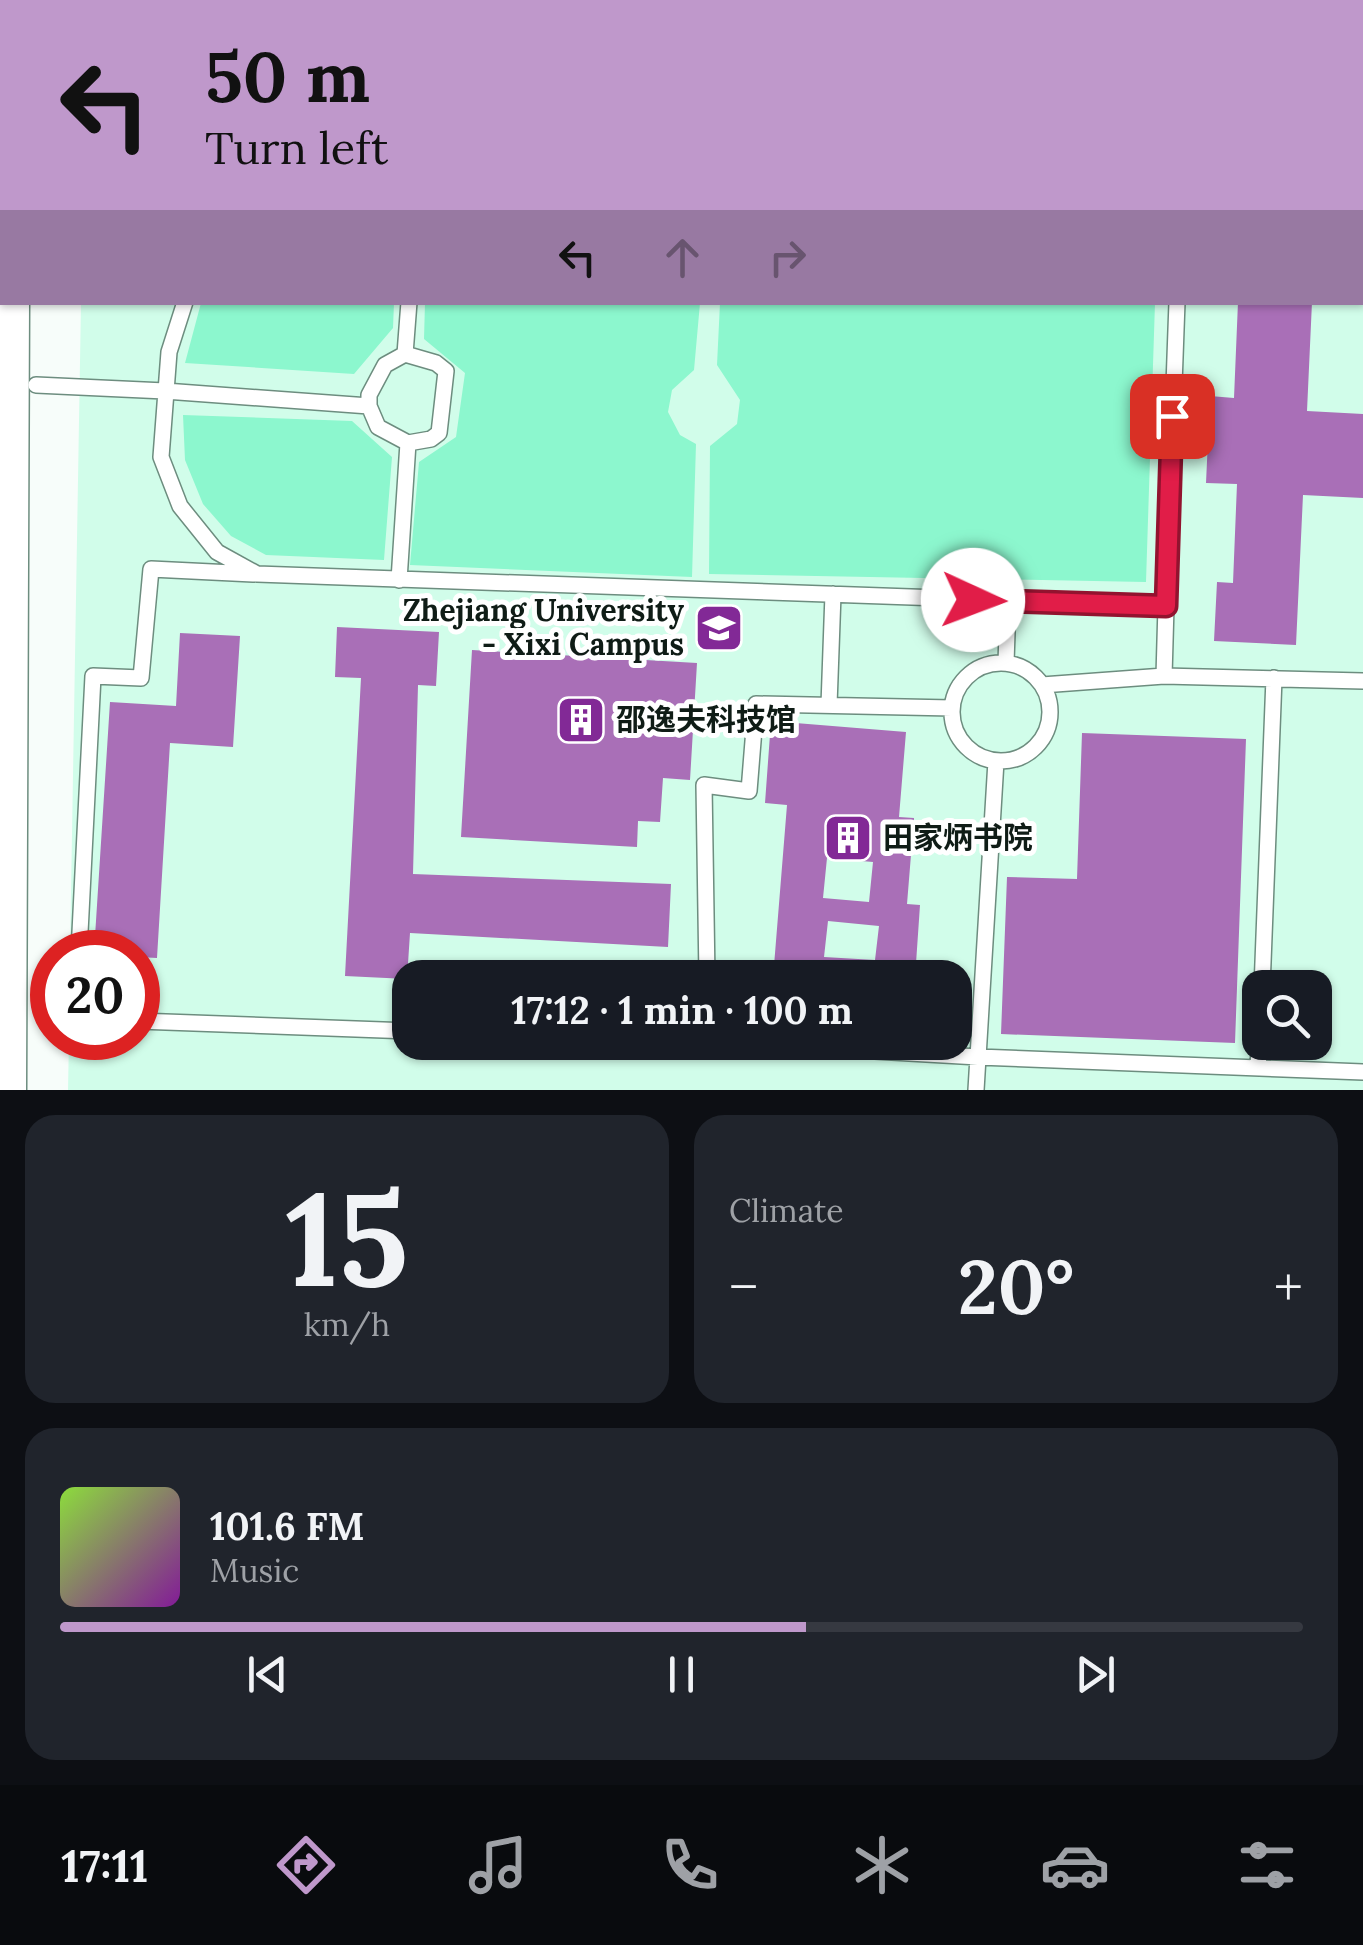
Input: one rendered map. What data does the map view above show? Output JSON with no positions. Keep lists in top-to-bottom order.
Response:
{
  "places": {
    "school or university": ["Zhejiang University - Xixi Campus"],
    "building": ["邵逸夫科技馆", "田家炳书院"]
  },
  "page": {
    "turn": ["50 m", "Turn left"],
    "limit": "20",
    "trip": "17:12 · 1 min · 100 m",
    "tile": [
      ["15", "km/h"],
      "Climate"
    ],
    "heat": ["−", "20°", "+"],
    "song": ["101.6 FM", "Music"],
    "tabs": "17:11"
  }
}
